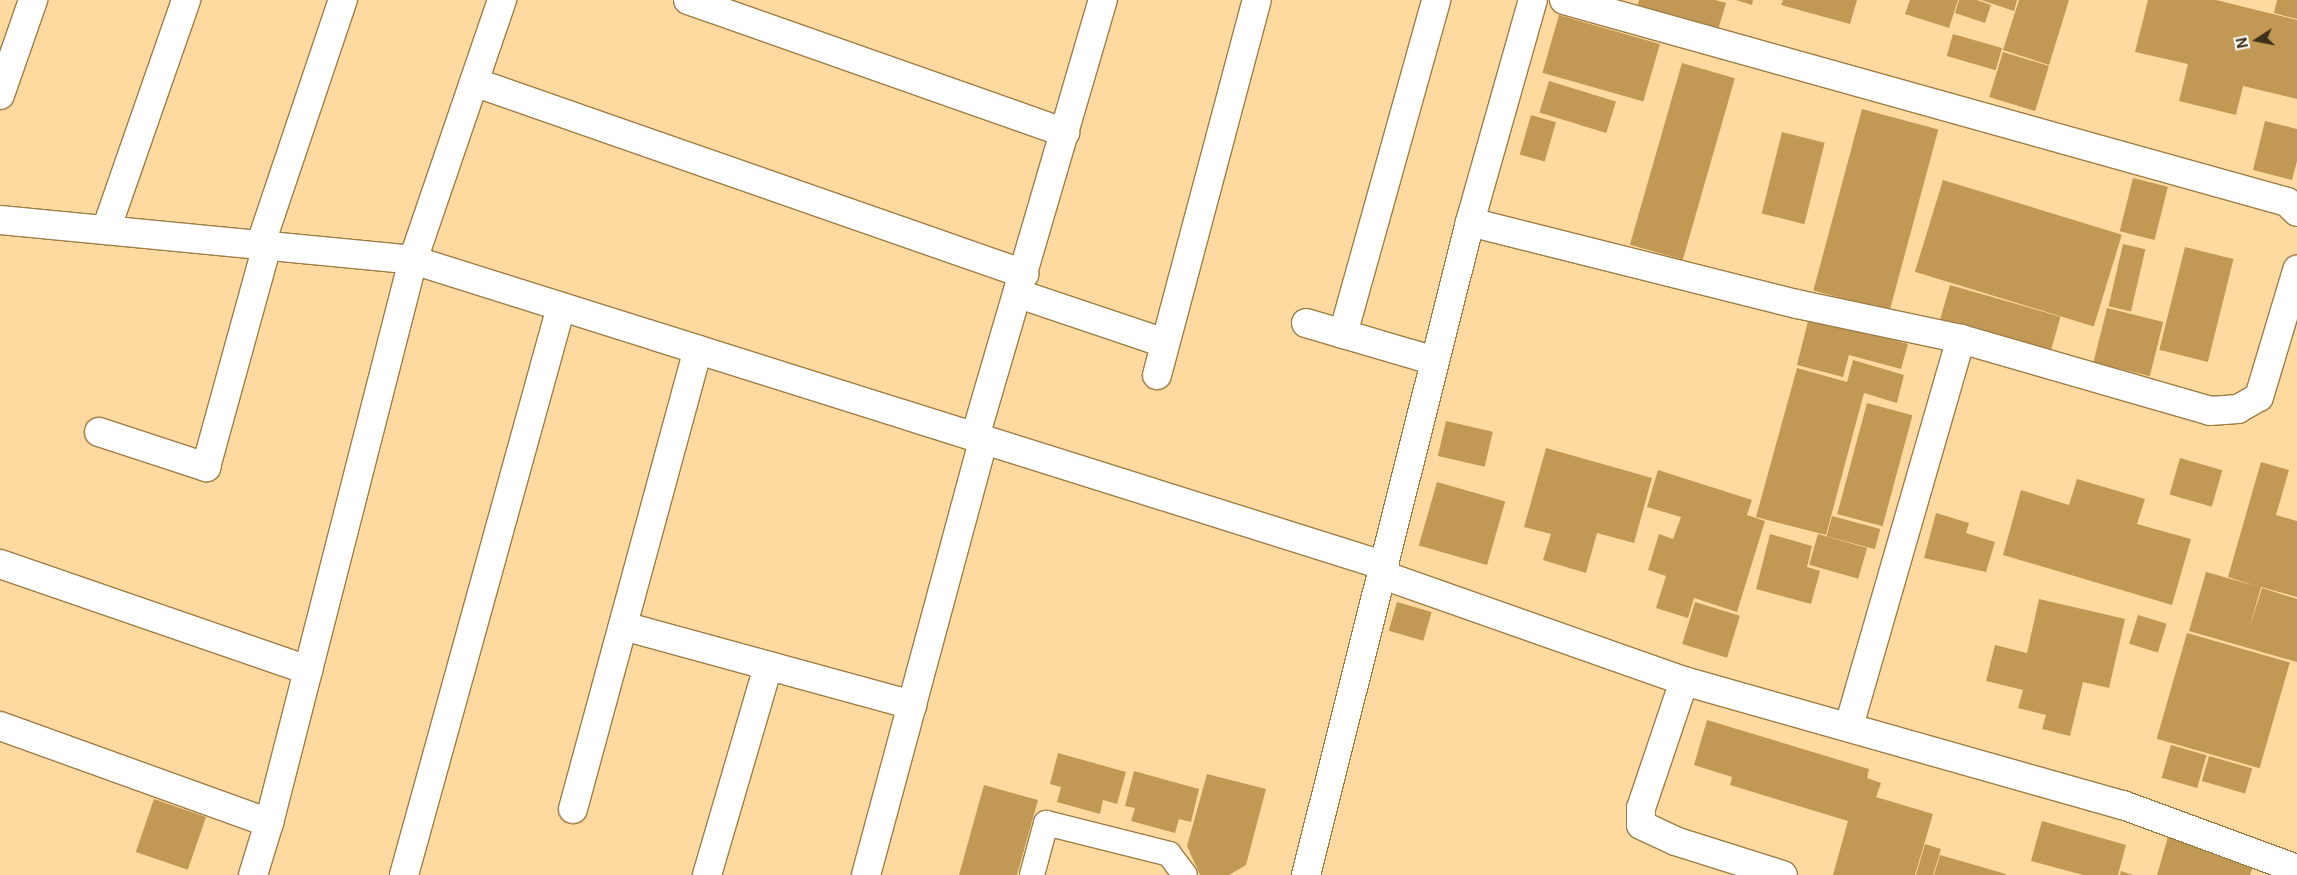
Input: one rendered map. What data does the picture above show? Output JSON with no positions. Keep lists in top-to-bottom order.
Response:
{
  "north": "left"
}
